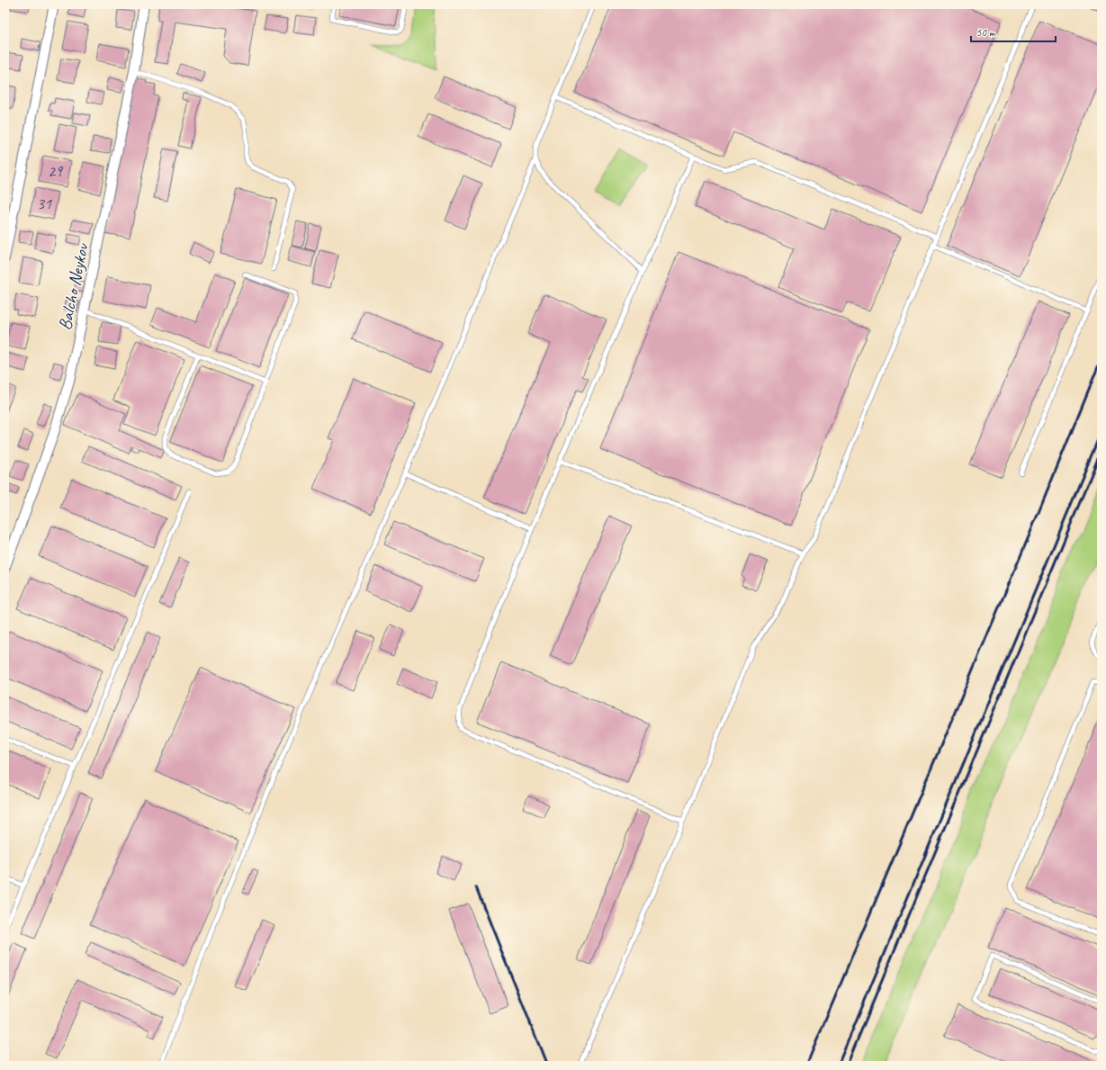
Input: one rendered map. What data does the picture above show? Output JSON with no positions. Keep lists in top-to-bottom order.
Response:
{
  "streets": {
    "street": ["Balcho Neykov"]
  },
  "house_numbers": ["29", "31"],
  "scale_bar": "50 m"
}
